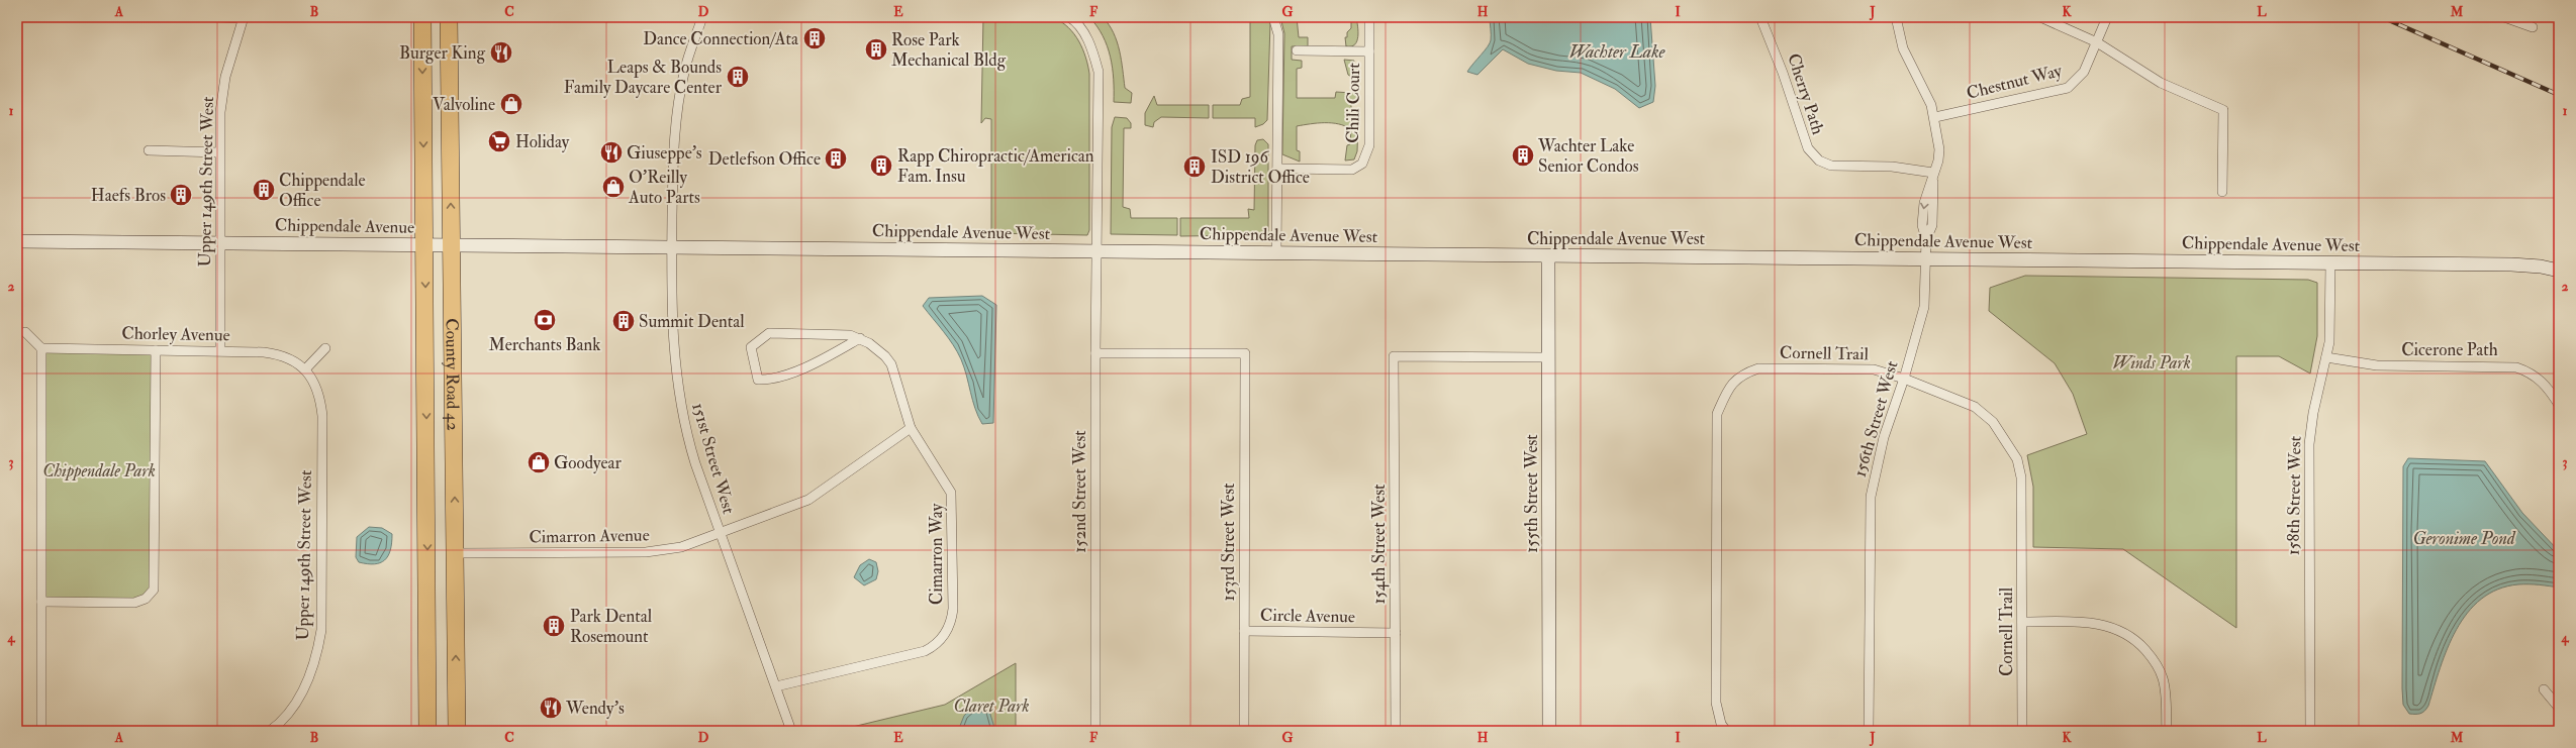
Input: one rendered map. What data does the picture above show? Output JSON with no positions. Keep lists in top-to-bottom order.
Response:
{
  "streets": {
    "highway": ["County Road 42"],
    "street": [
      "Chestnut Way",
      "Cherry Path",
      "Chili Court",
      "Upper 149th Street West",
      "Chippendale Avenue",
      "Chippendale Avenue West",
      "Chorley Avenue",
      "Cicerone Path",
      "Cornell Trail",
      "156th Street West",
      "151st Street West",
      "152nd Street West",
      "155th Street West",
      "158th Street West",
      "Cimarron Avenue",
      "153rd Street West",
      "154th Street West",
      "Cimarron Way",
      "Circle Avenue"
    ]
  },
  "crossings": [
    ["Chestnut Way", "156th Street West"],
    ["Cherry Path", "156th Street West"],
    ["Upper 149th Street West", "Chippendale Avenue"],
    ["Upper 149th Street West", "Chorley Avenue"],
    ["Chippendale Avenue", "Chippendale Avenue West"],
    ["Chippendale Avenue", "County Road 42"],
    ["Chippendale Avenue", "151st Street West"],
    ["Chippendale Avenue West", "156th Street West"],
    ["Chippendale Avenue West", "151st Street West"],
    ["Chippendale Avenue West", "152nd Street West"],
    ["Chippendale Avenue West", "155th Street West"],
    ["Chippendale Avenue West", "158th Street West"],
    ["Cicerone Path", "158th Street West"],
    ["Cornell Trail", "156th Street West"],
    ["County Road 42", "Cimarron Avenue"],
    ["151st Street West", "Cimarron Avenue"],
    ["151st Street West", "Cimarron Way"],
    ["152nd Street West", "153rd Street West"],
    ["155th Street West", "154th Street West"],
    ["153rd Street West", "Circle Avenue"],
    ["154th Street West", "Circle Avenue"]
  ],
  "water": ["Wachter Lake", "Geronime Pond"],
  "parks": ["Winds Park", "Chippendale Park", "Claret Park"],
  "places": {
    "building": [
      "Dance Connection/Ata",
      "Rose Park Mechanical Bldg",
      "Leaps & Bounds Family Daycare Center",
      "Wachter Lake Senior Condos",
      "Detlefson Office",
      "Rapp Chiropractic/American Fam. Insu",
      "ISD 196 District Office",
      "Chippendale Office",
      "Haefs Bros",
      "Summit Dental",
      "Park Dental Rosemount"
    ],
    "restaurant": ["Burger King", "Giuseppe's", "Wendy's"],
    "shop": ["Valvoline", "O'Reilly Auto Parts", "Goodyear"],
    "supermarket": ["Holiday"],
    "bank": ["Merchants Bank"]
  },
  "grid": {
    "columns": [
      "A",
      "B",
      "C",
      "D",
      "E",
      "F",
      "G",
      "H",
      "I",
      "J",
      "K",
      "L",
      "M"
    ],
    "rows": [
      "1",
      "2",
      "3",
      "4"
    ]
  }
}
